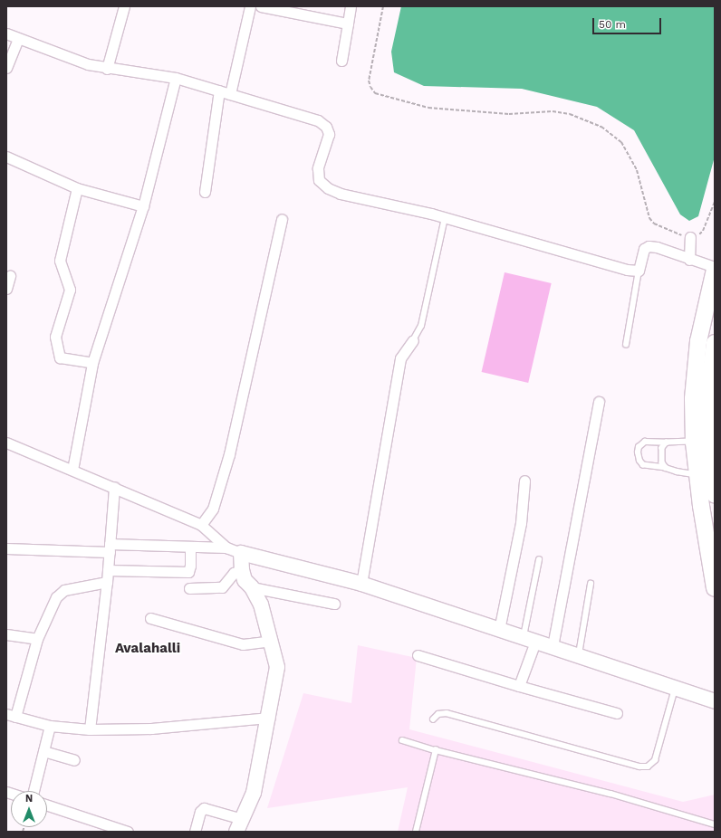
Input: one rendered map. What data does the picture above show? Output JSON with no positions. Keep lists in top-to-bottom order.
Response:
{
  "districts": ["Avalahalli"],
  "scale_bar": "50 m",
  "north": "top"
}
